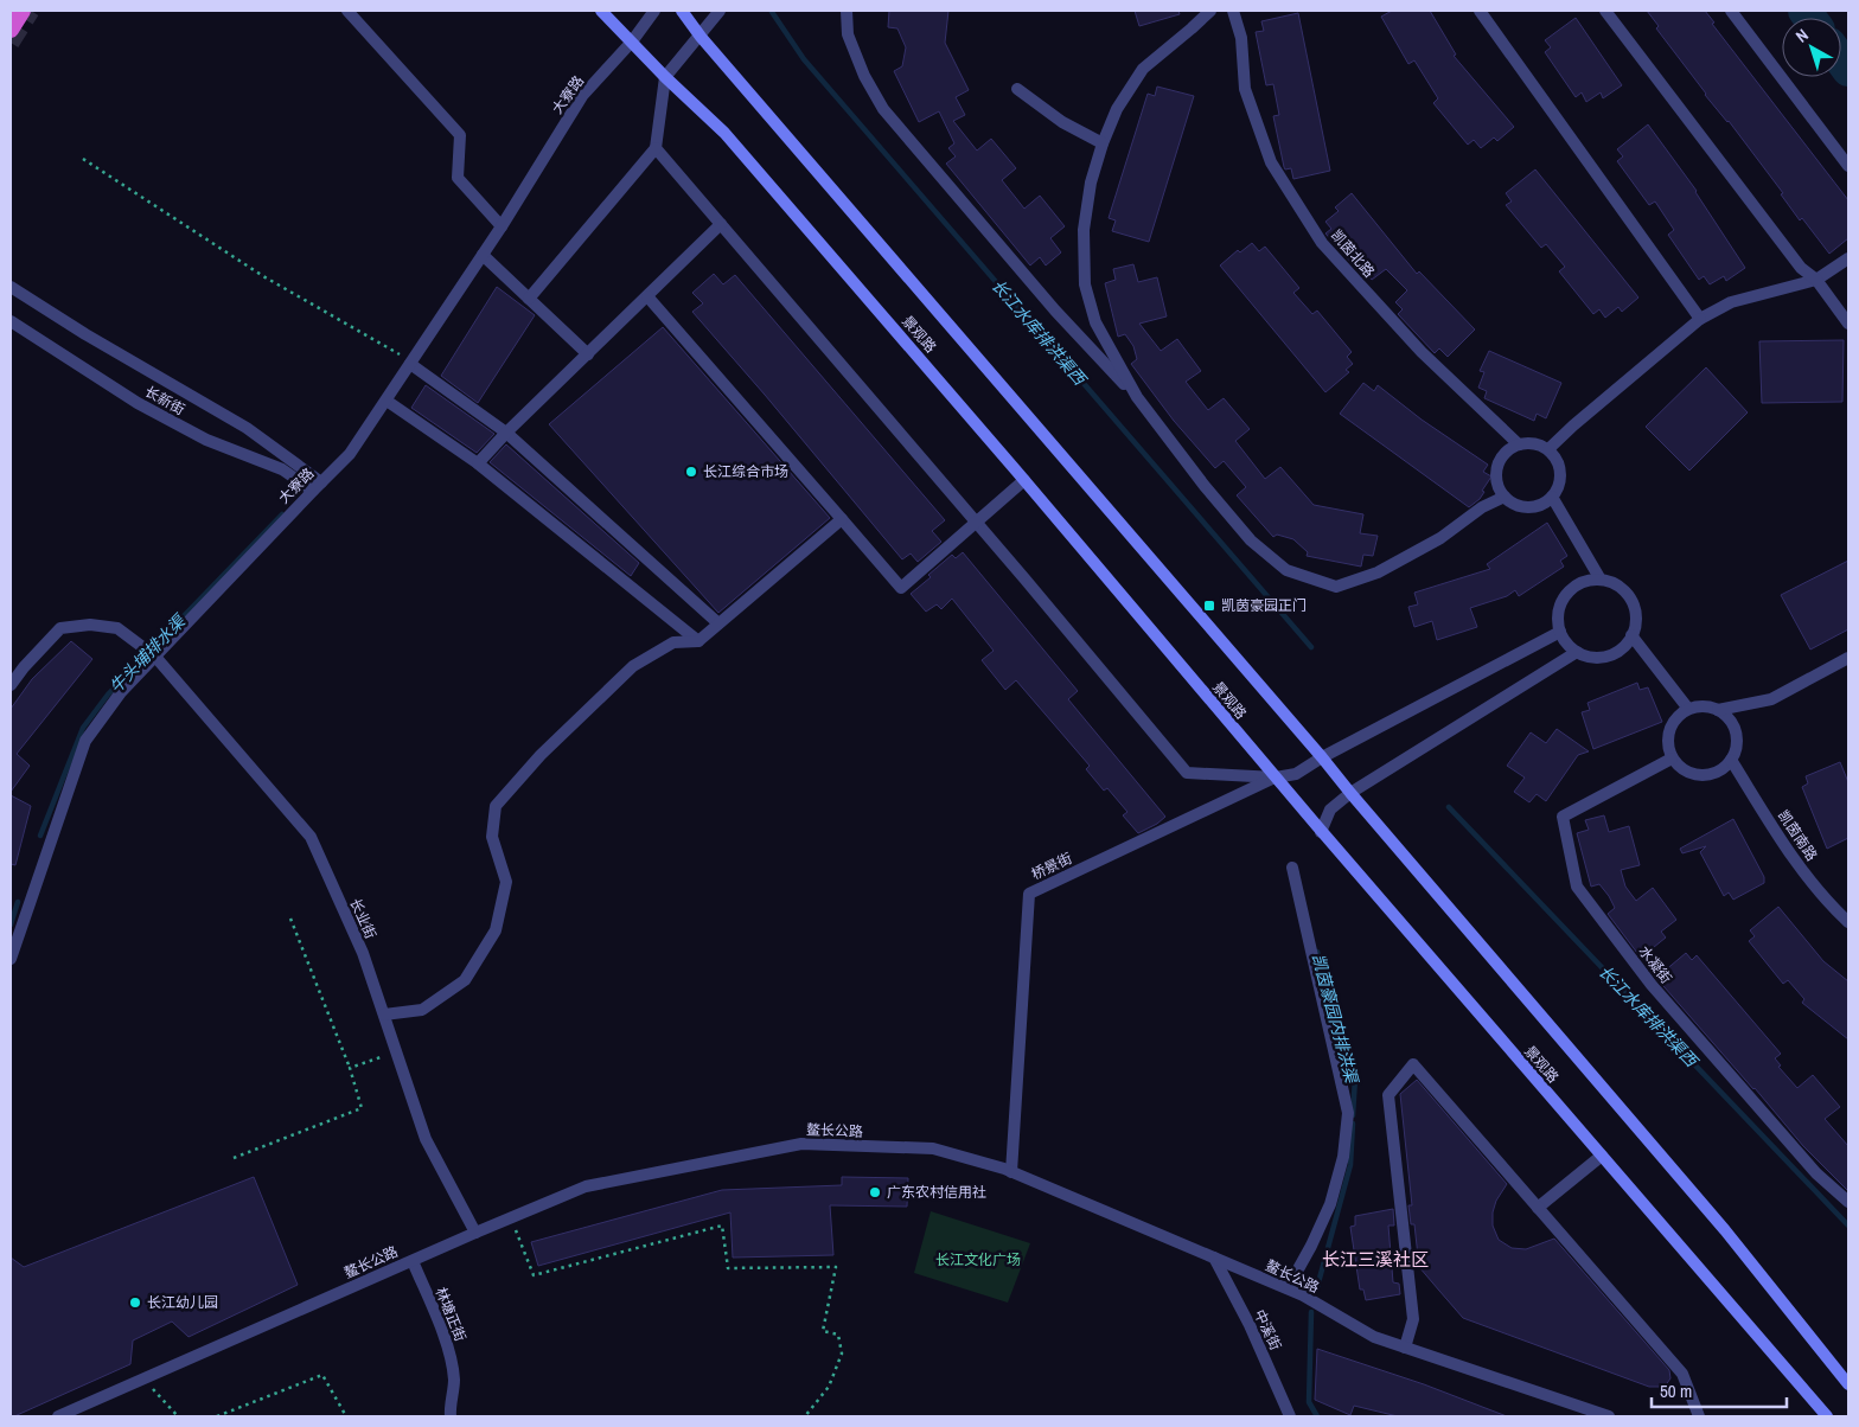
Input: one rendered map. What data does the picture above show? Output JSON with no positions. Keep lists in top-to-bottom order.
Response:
{
  "streets": {
    "main road": ["景观路"],
    "street": [
      "大寮路",
      "凯茵北路",
      "长新街",
      "凯茵南路",
      "桥景街",
      "长业街",
      "水凝街",
      "鳌长公路",
      "林塘正街",
      "中溪街"
    ]
  },
  "crossings": [
    ["大寮路", "景观路"],
    ["大寮路", "长新街"],
    ["大寮路", "长业街"],
    ["景观路", "桥景街"],
    ["凯茵南路", "水凝街"],
    ["桥景街", "鳌长公路"],
    ["长业街", "鳌长公路"],
    ["鳌长公路", "林塘正街"],
    ["鳌长公路", "中溪街"]
  ],
  "districts": ["长江三溪社区"],
  "water": ["长江水库排洪渠西", "牛头埔排水渠", "凯茵豪园内排洪渠"],
  "parks": ["长江文化广场"],
  "places": {
    "other": ["长江综合市场", "广东农村信用社", "长江幼儿园"],
    "transit": ["凯茵豪园正门"]
  },
  "scale_bar": "50 m",
  "north": "top left"
}
